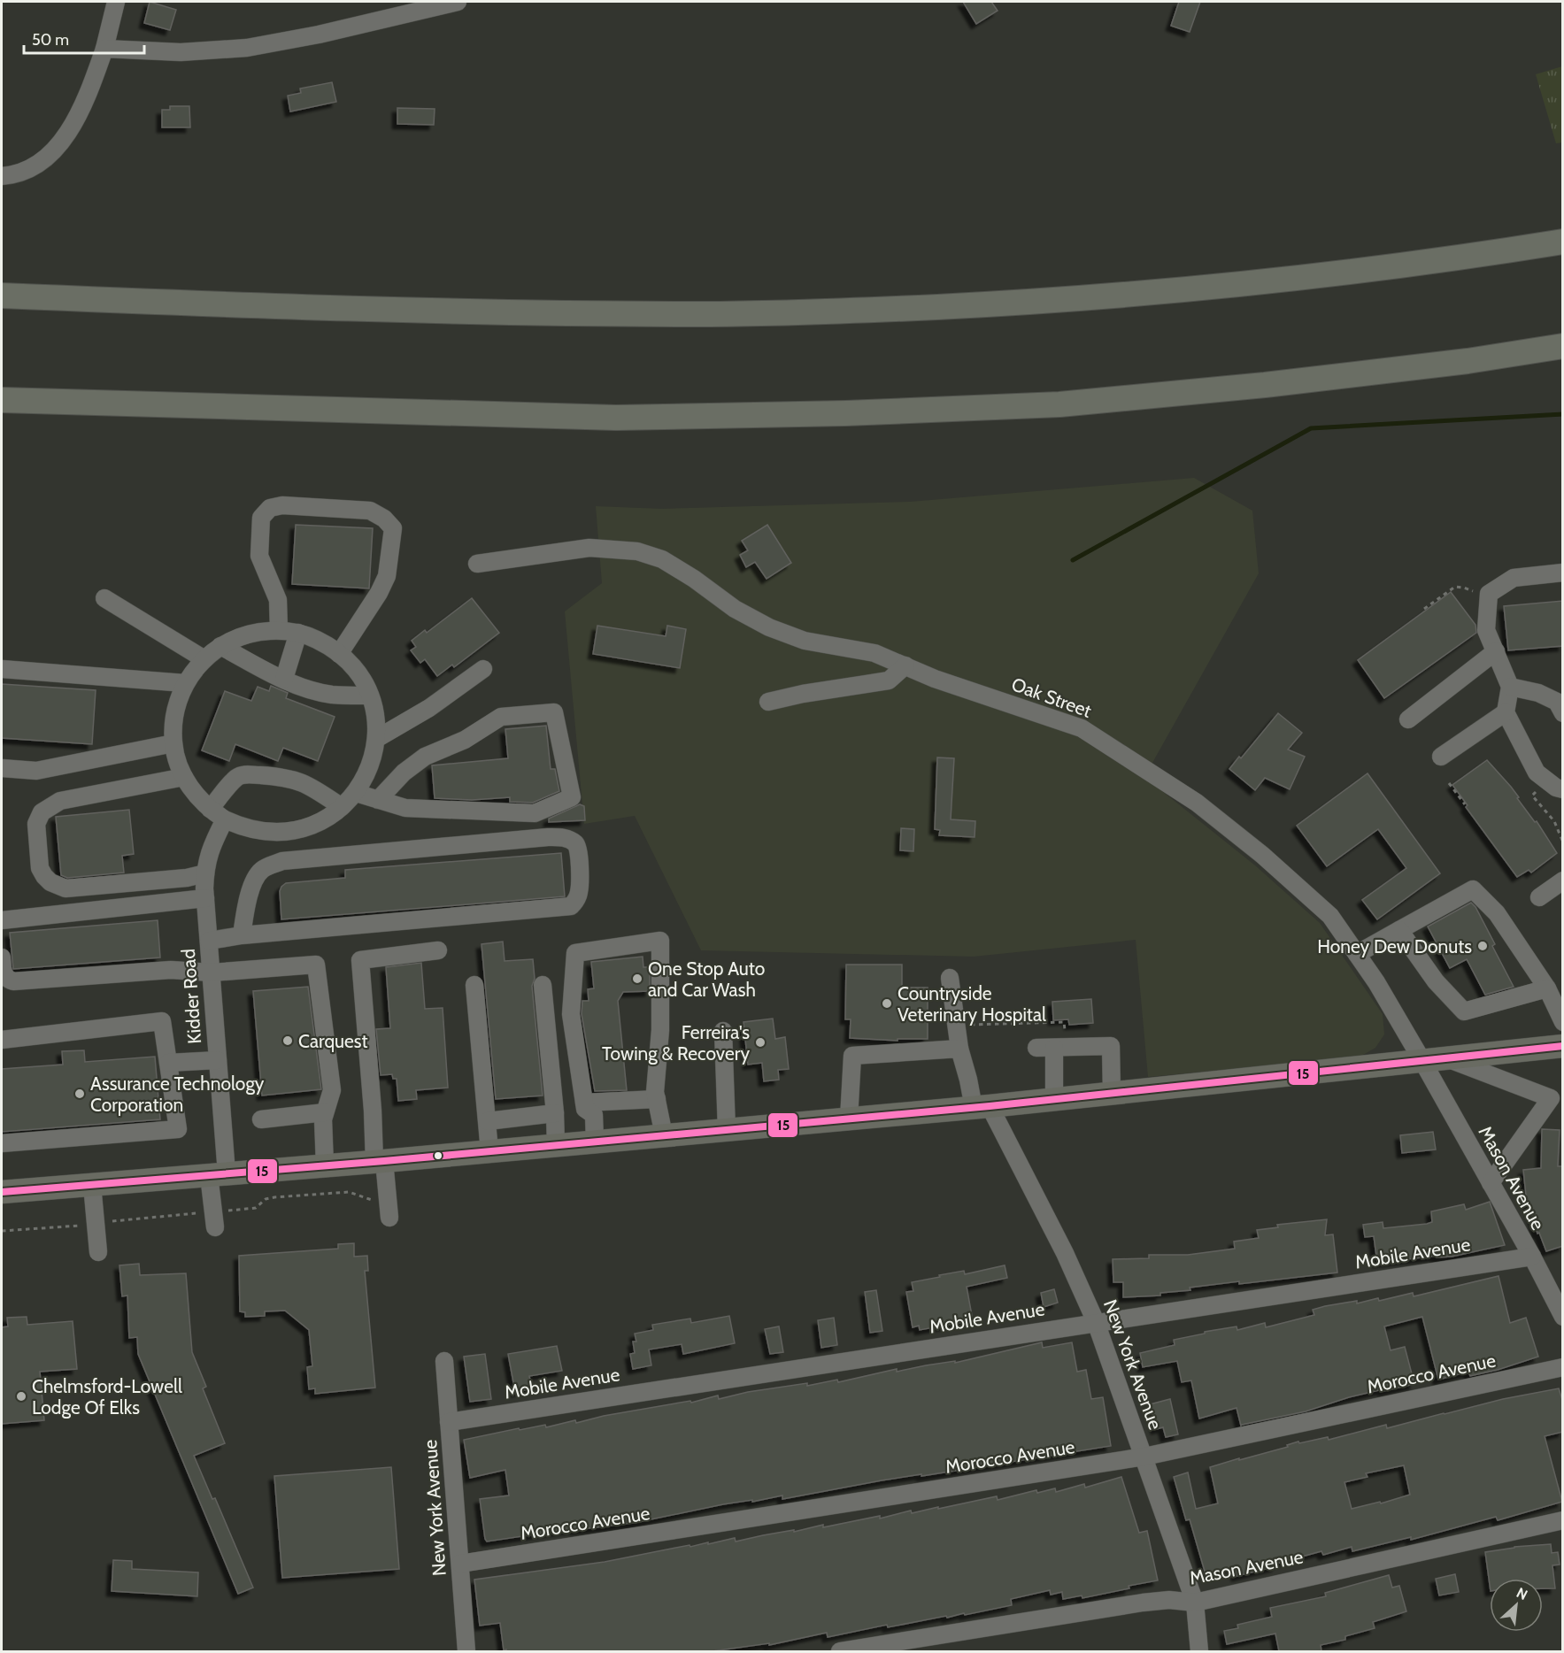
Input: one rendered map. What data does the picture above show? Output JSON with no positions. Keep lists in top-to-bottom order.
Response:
{
  "streets": {
    "street": [
      "Oak Street",
      "Kidder Road",
      "Mason Avenue",
      "Mobile Avenue",
      "New York Avenue",
      "Morocco Avenue"
    ]
  },
  "crossings": [
    ["Oak Street", "Mason Avenue"],
    ["Mason Avenue", "Mobile Avenue"],
    ["Mason Avenue", "New York Avenue"],
    ["Mobile Avenue", "New York Avenue"],
    ["New York Avenue", "Morocco Avenue"]
  ],
  "places": [
    "Honey Dew Donuts",
    "One Stop Auto and Car Wash",
    "Countryside Veterinary Hospital",
    "Carquest",
    "Ferreira's Towing & Recovery",
    "Assurance Technology Corporation",
    "Chelmsford-Lowell Lodge Of Elks"
  ],
  "lines": ["transit line 15"],
  "scale_bar": "50 m",
  "north": "top right"
}
